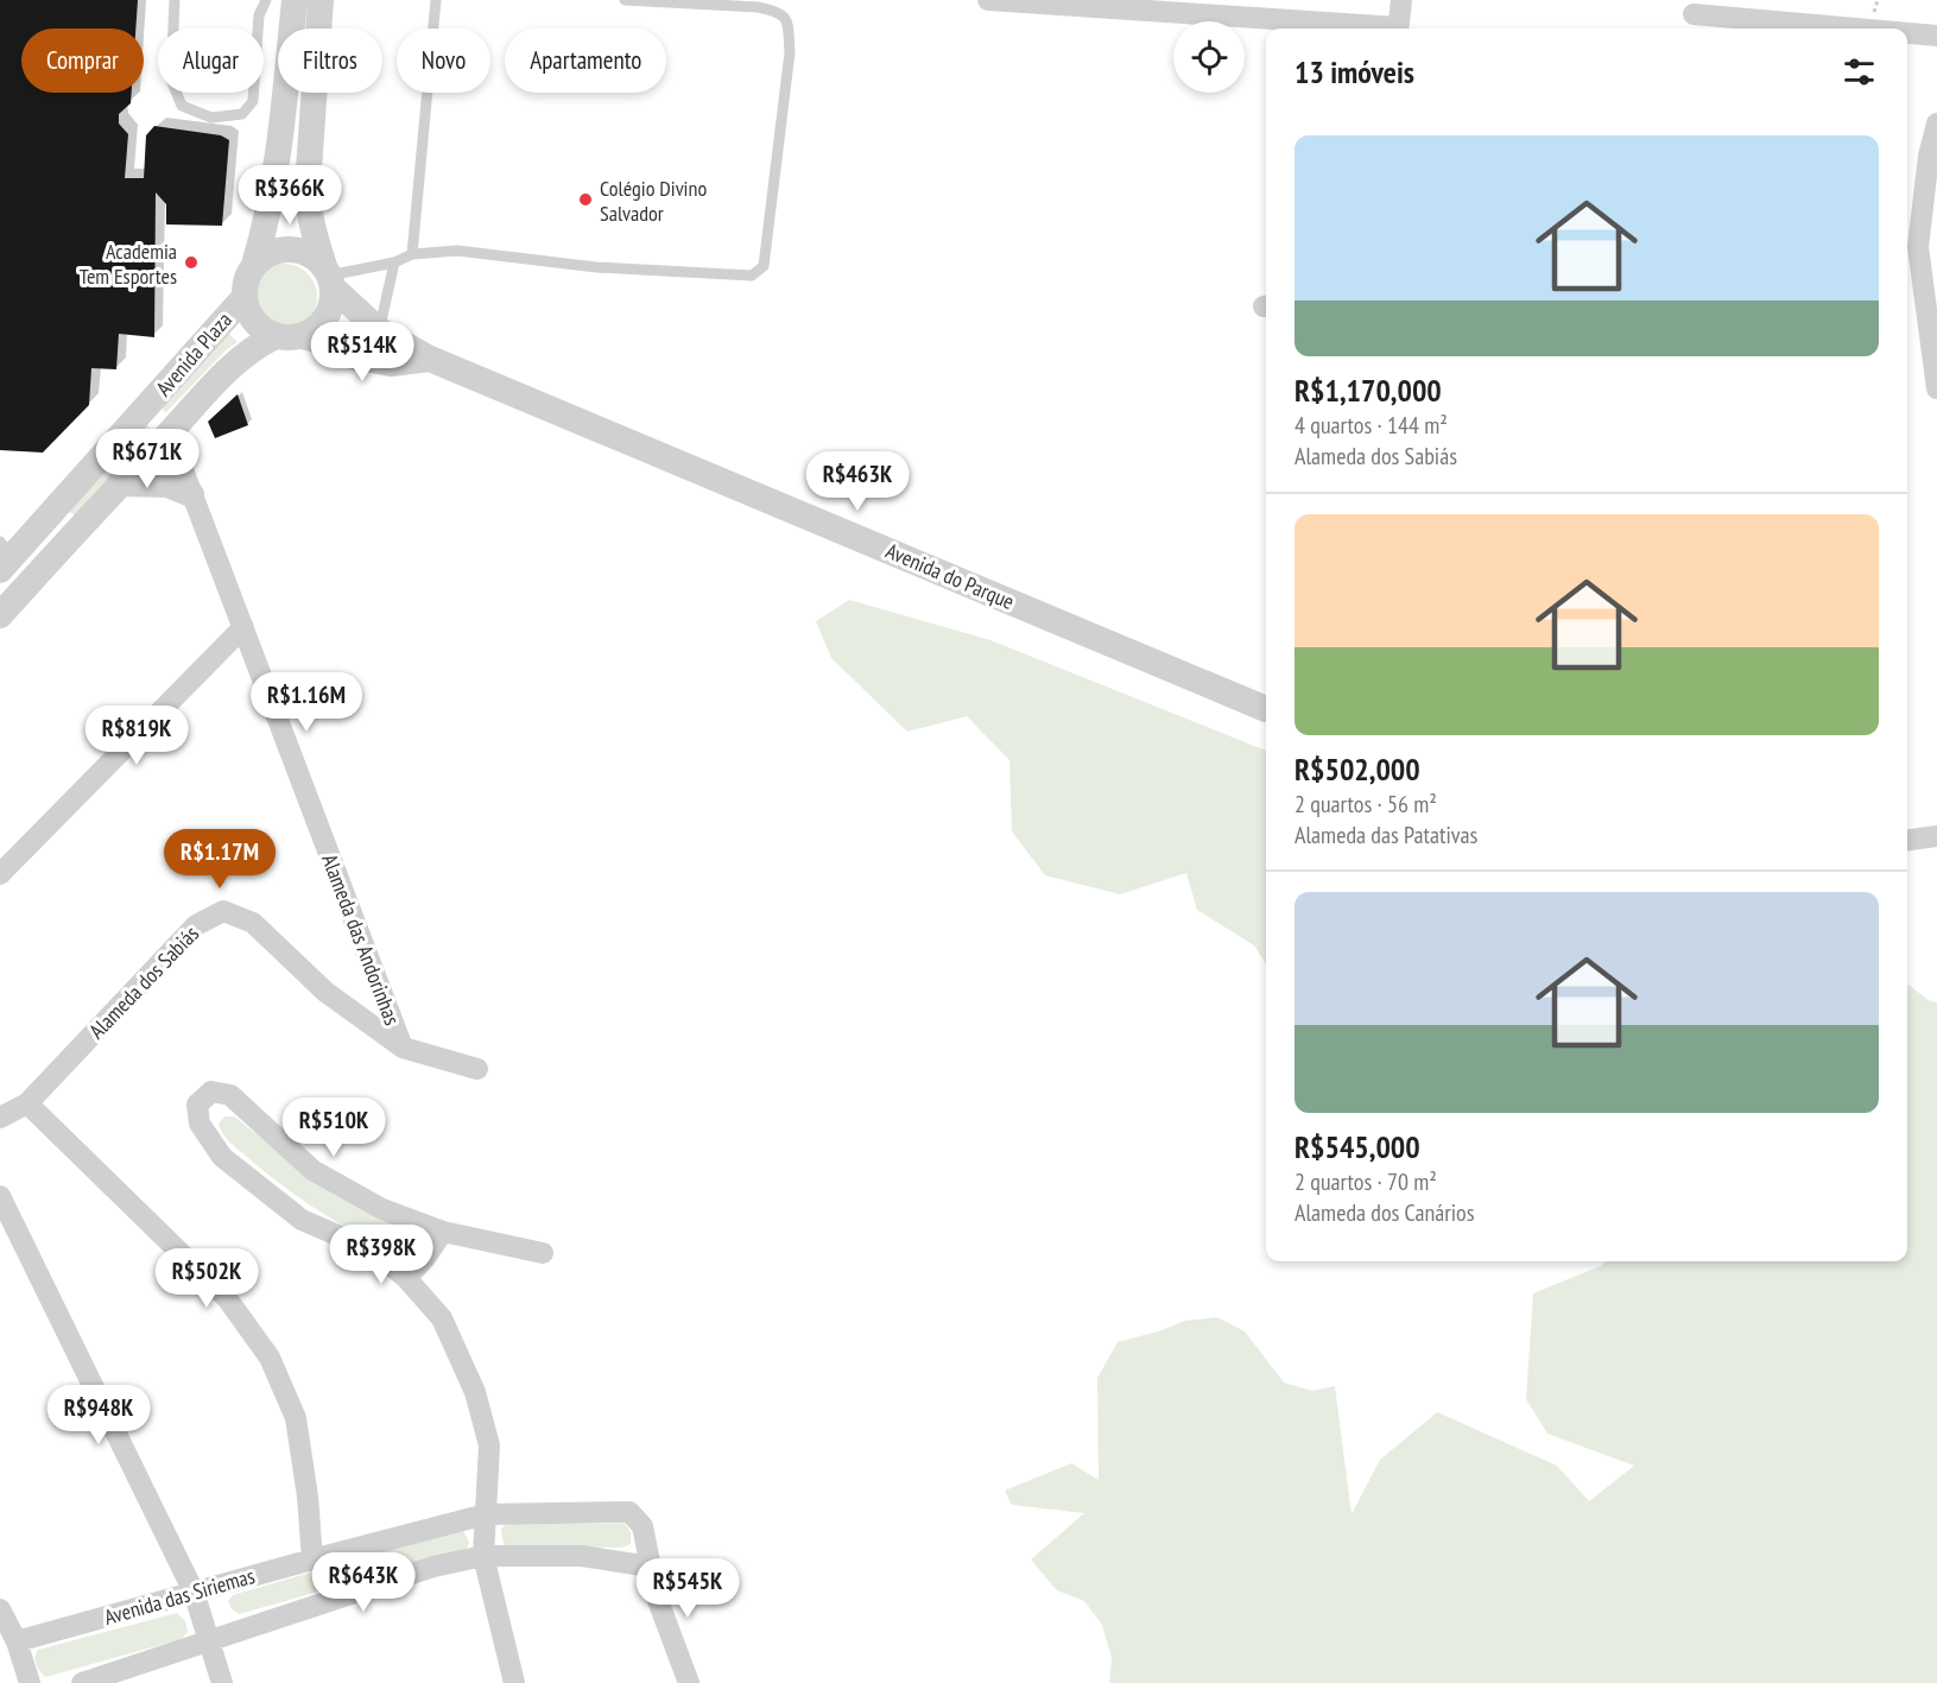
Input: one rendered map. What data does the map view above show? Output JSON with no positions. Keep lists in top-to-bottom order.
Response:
{
  "streets": {
    "street": [
      "Avenida Plaza",
      "Avenida do Parque",
      "Alameda das Andorinhas",
      "Alameda dos Sabiás",
      "Avenida das Siriemas"
    ]
  },
  "crossings": [
    ["Avenida Plaza", "Avenida do Parque"],
    ["Avenida Plaza", "Alameda das Andorinhas"],
    ["Alameda das Andorinhas", "Alameda dos Sabiás"]
  ],
  "places": ["Colégio Divino Salvador", "Academia Tem Esportes"],
  "page": {
    "chip": [
      "Comprar",
      "Alugar",
      "Filtros",
      "Novo",
      "Apartamento"
    ],
    "heading": "13 imóveis",
    "list": [
      {
        "name": "R$1,170,000",
        "note": "4 quartos · 144 m² · Alameda dos Sabiás"
      },
      {
        "name": "R$502,000",
        "note": "2 quartos · 56 m² · Alameda das Patativas"
      },
      {
        "name": "R$545,000",
        "note": "2 quartos · 70 m² · Alameda dos Canários"
      }
    ],
    "price": [
      "R$366K",
      "R$514K",
      "R$671K",
      "R$463K",
      "R$1.16M",
      "R$819K",
      "R$1.17M",
      "R$510K",
      "R$398K",
      "R$502K",
      "R$948K",
      "R$643K",
      "R$545K"
    ]
  }
}
